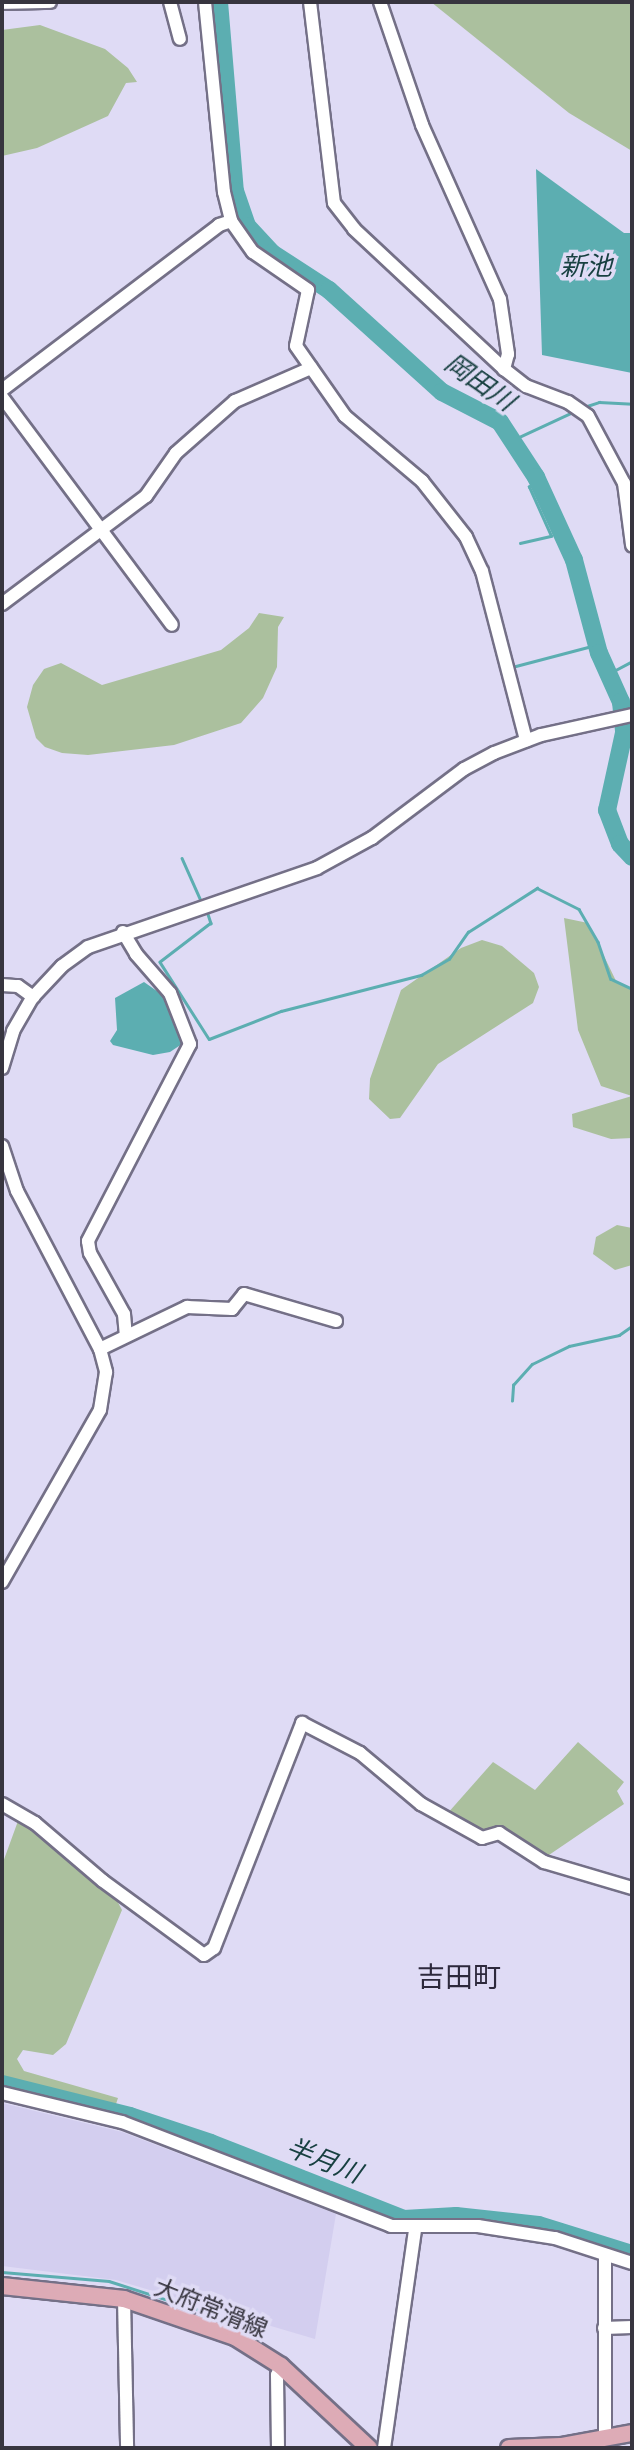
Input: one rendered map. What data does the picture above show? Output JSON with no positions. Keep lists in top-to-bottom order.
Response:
{
  "streets": {
    "main road": ["大府常滑線"]
  },
  "districts": ["吉田町"],
  "water": ["新池", "岡田川", "半月川"]
}
